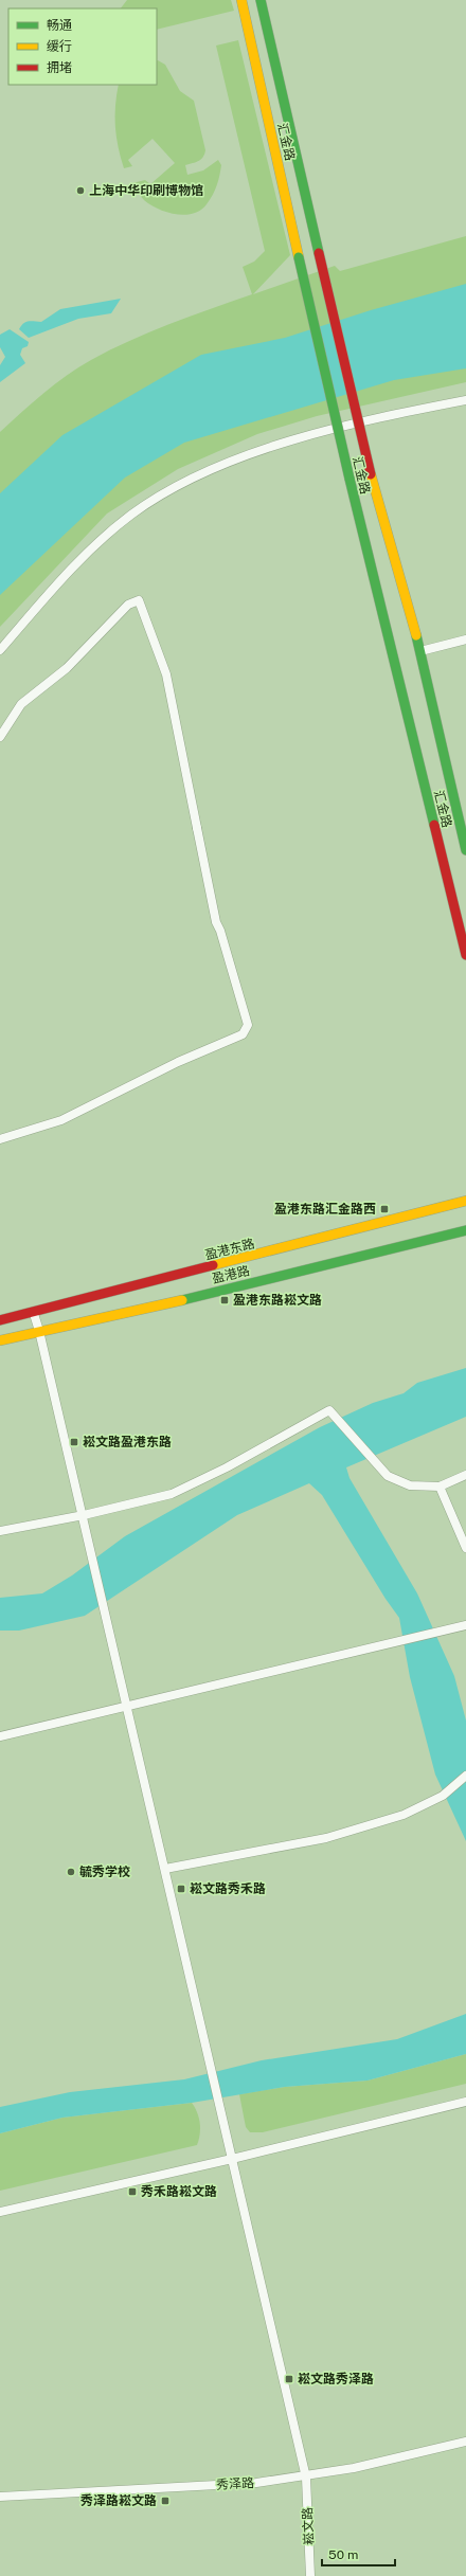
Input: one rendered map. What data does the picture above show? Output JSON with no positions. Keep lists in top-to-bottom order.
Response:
{
  "streets": {
    "main road": ["汇金路", "盈港东路", "盈港路"],
    "street": ["秀泽路", "崧文路"]
  },
  "crossings": [
    ["盈港东路", "崧文路"],
    ["盈港路", "崧文路"],
    ["秀泽路", "崧文路"]
  ],
  "places": {
    "other": ["上海中华印刷博物馆", "毓秀学校"],
    "transit": [
      "盈港东路汇金路西",
      "盈港东路崧文路",
      "崧文路盈港东路",
      "崧文路秀禾路",
      "秀禾路崧文路",
      "崧文路秀泽路",
      "秀泽路崧文路"
    ]
  },
  "legend": ["畅通", "缓行", "拥堵"],
  "scale_bar": "50 m"
}
